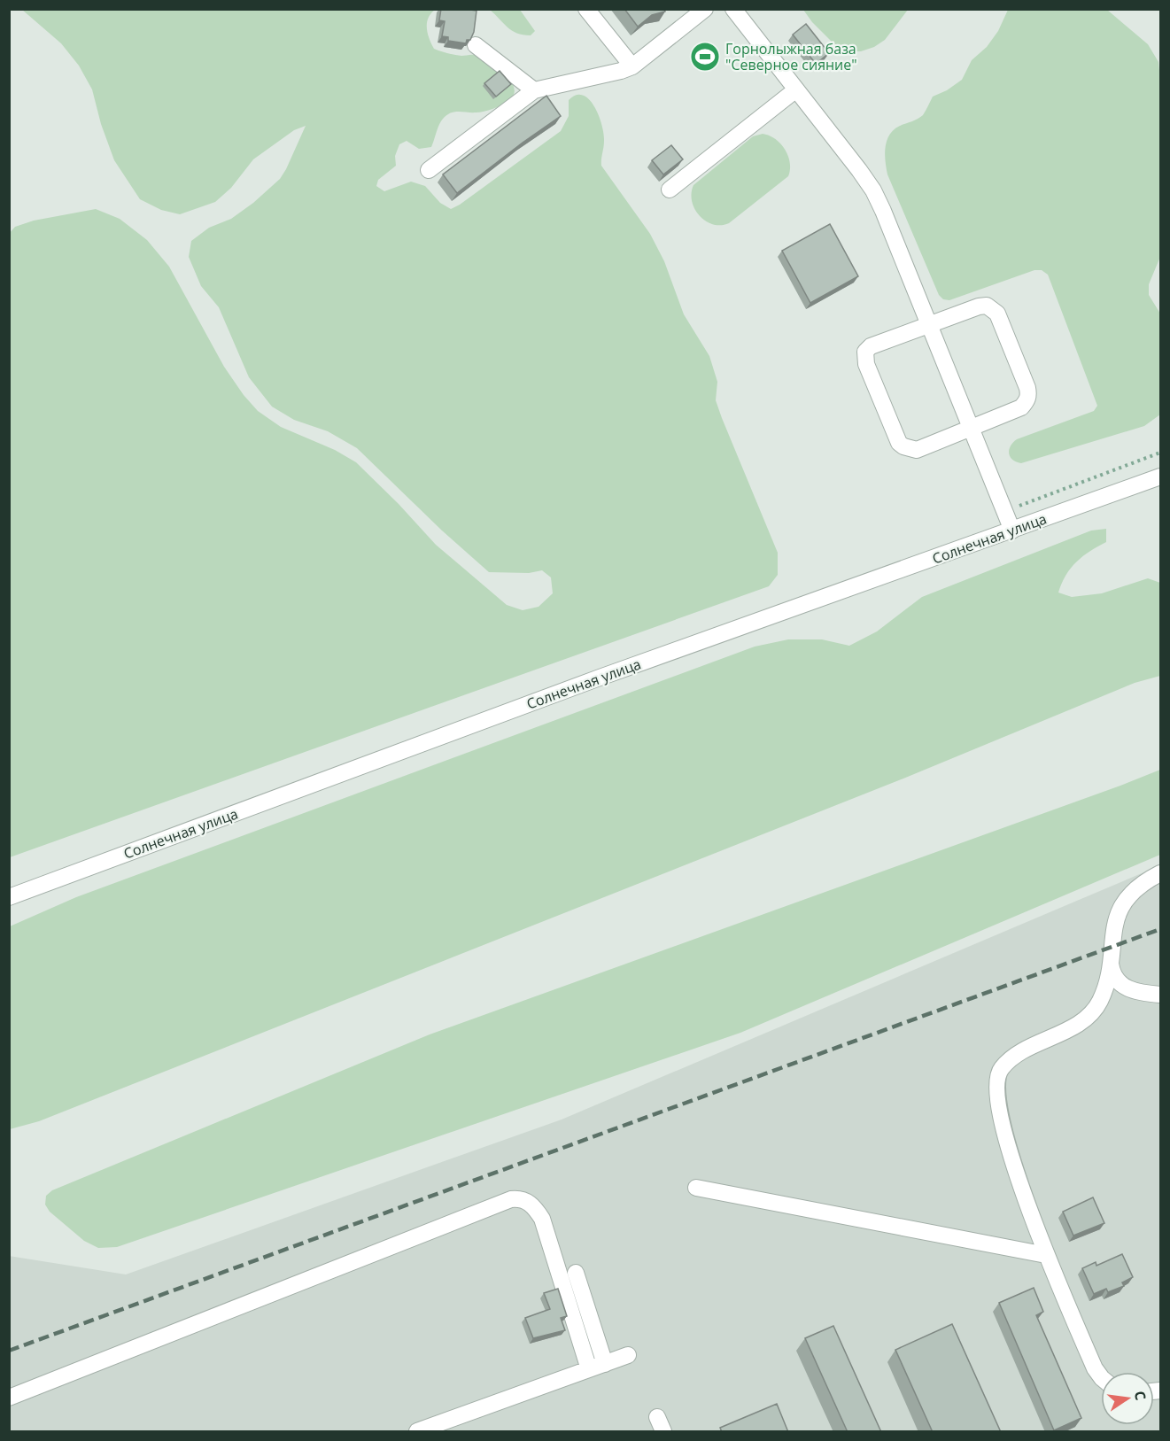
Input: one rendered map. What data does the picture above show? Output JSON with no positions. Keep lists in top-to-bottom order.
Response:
{
  "streets": {
    "street": ["Солнечная улица"]
  },
  "places": {
    "sports": ["Горнолыжная база \"Северное сияние\""]
  },
  "north": "right"
}
